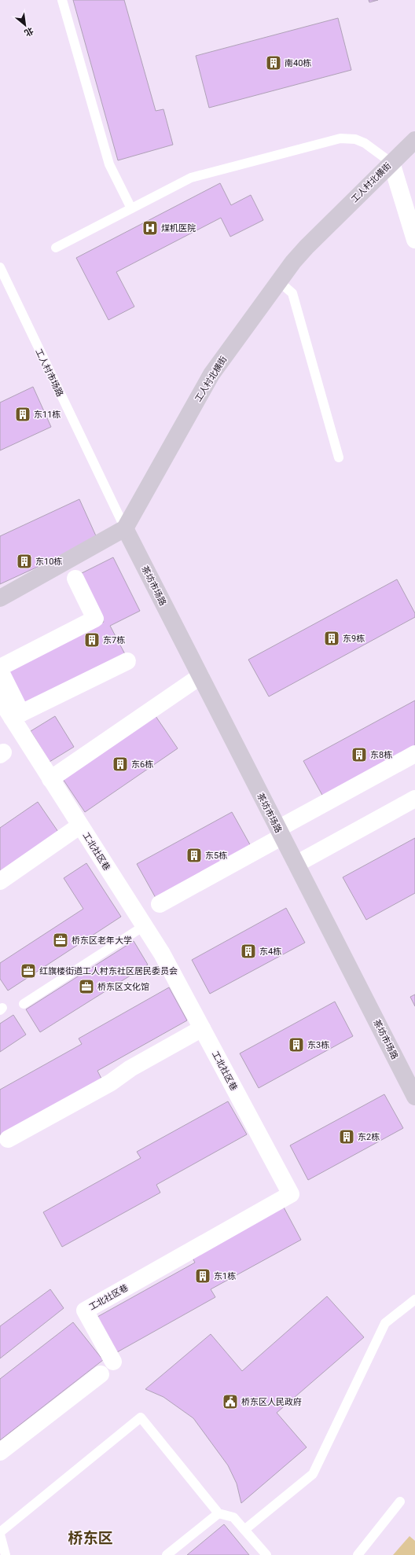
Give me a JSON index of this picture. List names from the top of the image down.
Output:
{
  "streets": {
    "street": ["工人村北横街", "茶坊市场路", "工北社区巷"],
    "lane": ["工人村市场路"]
  },
  "crossings": [
    ["工人村北横街", "工人村市场路"],
    ["工人村北横街", "茶坊市场路"],
    ["工人村市场路", "茶坊市场路"]
  ],
  "districts": ["桥东区"],
  "places": {
    "building": [
      "南40栋",
      "东11栋",
      "东10栋",
      "东9栋",
      "东7栋",
      "东8栋",
      "东6栋",
      "东5栋",
      "东4栋",
      "东3栋",
      "东2栋",
      "东1栋"
    ],
    "hospital": ["煤机医院"],
    "office": ["桥东区老年大学", "红旗楼街道工人村东社区居民委员会", "桥东区文化馆"],
    "public building": ["桥东区人民政府"]
  },
  "north": "bottom right"
}
